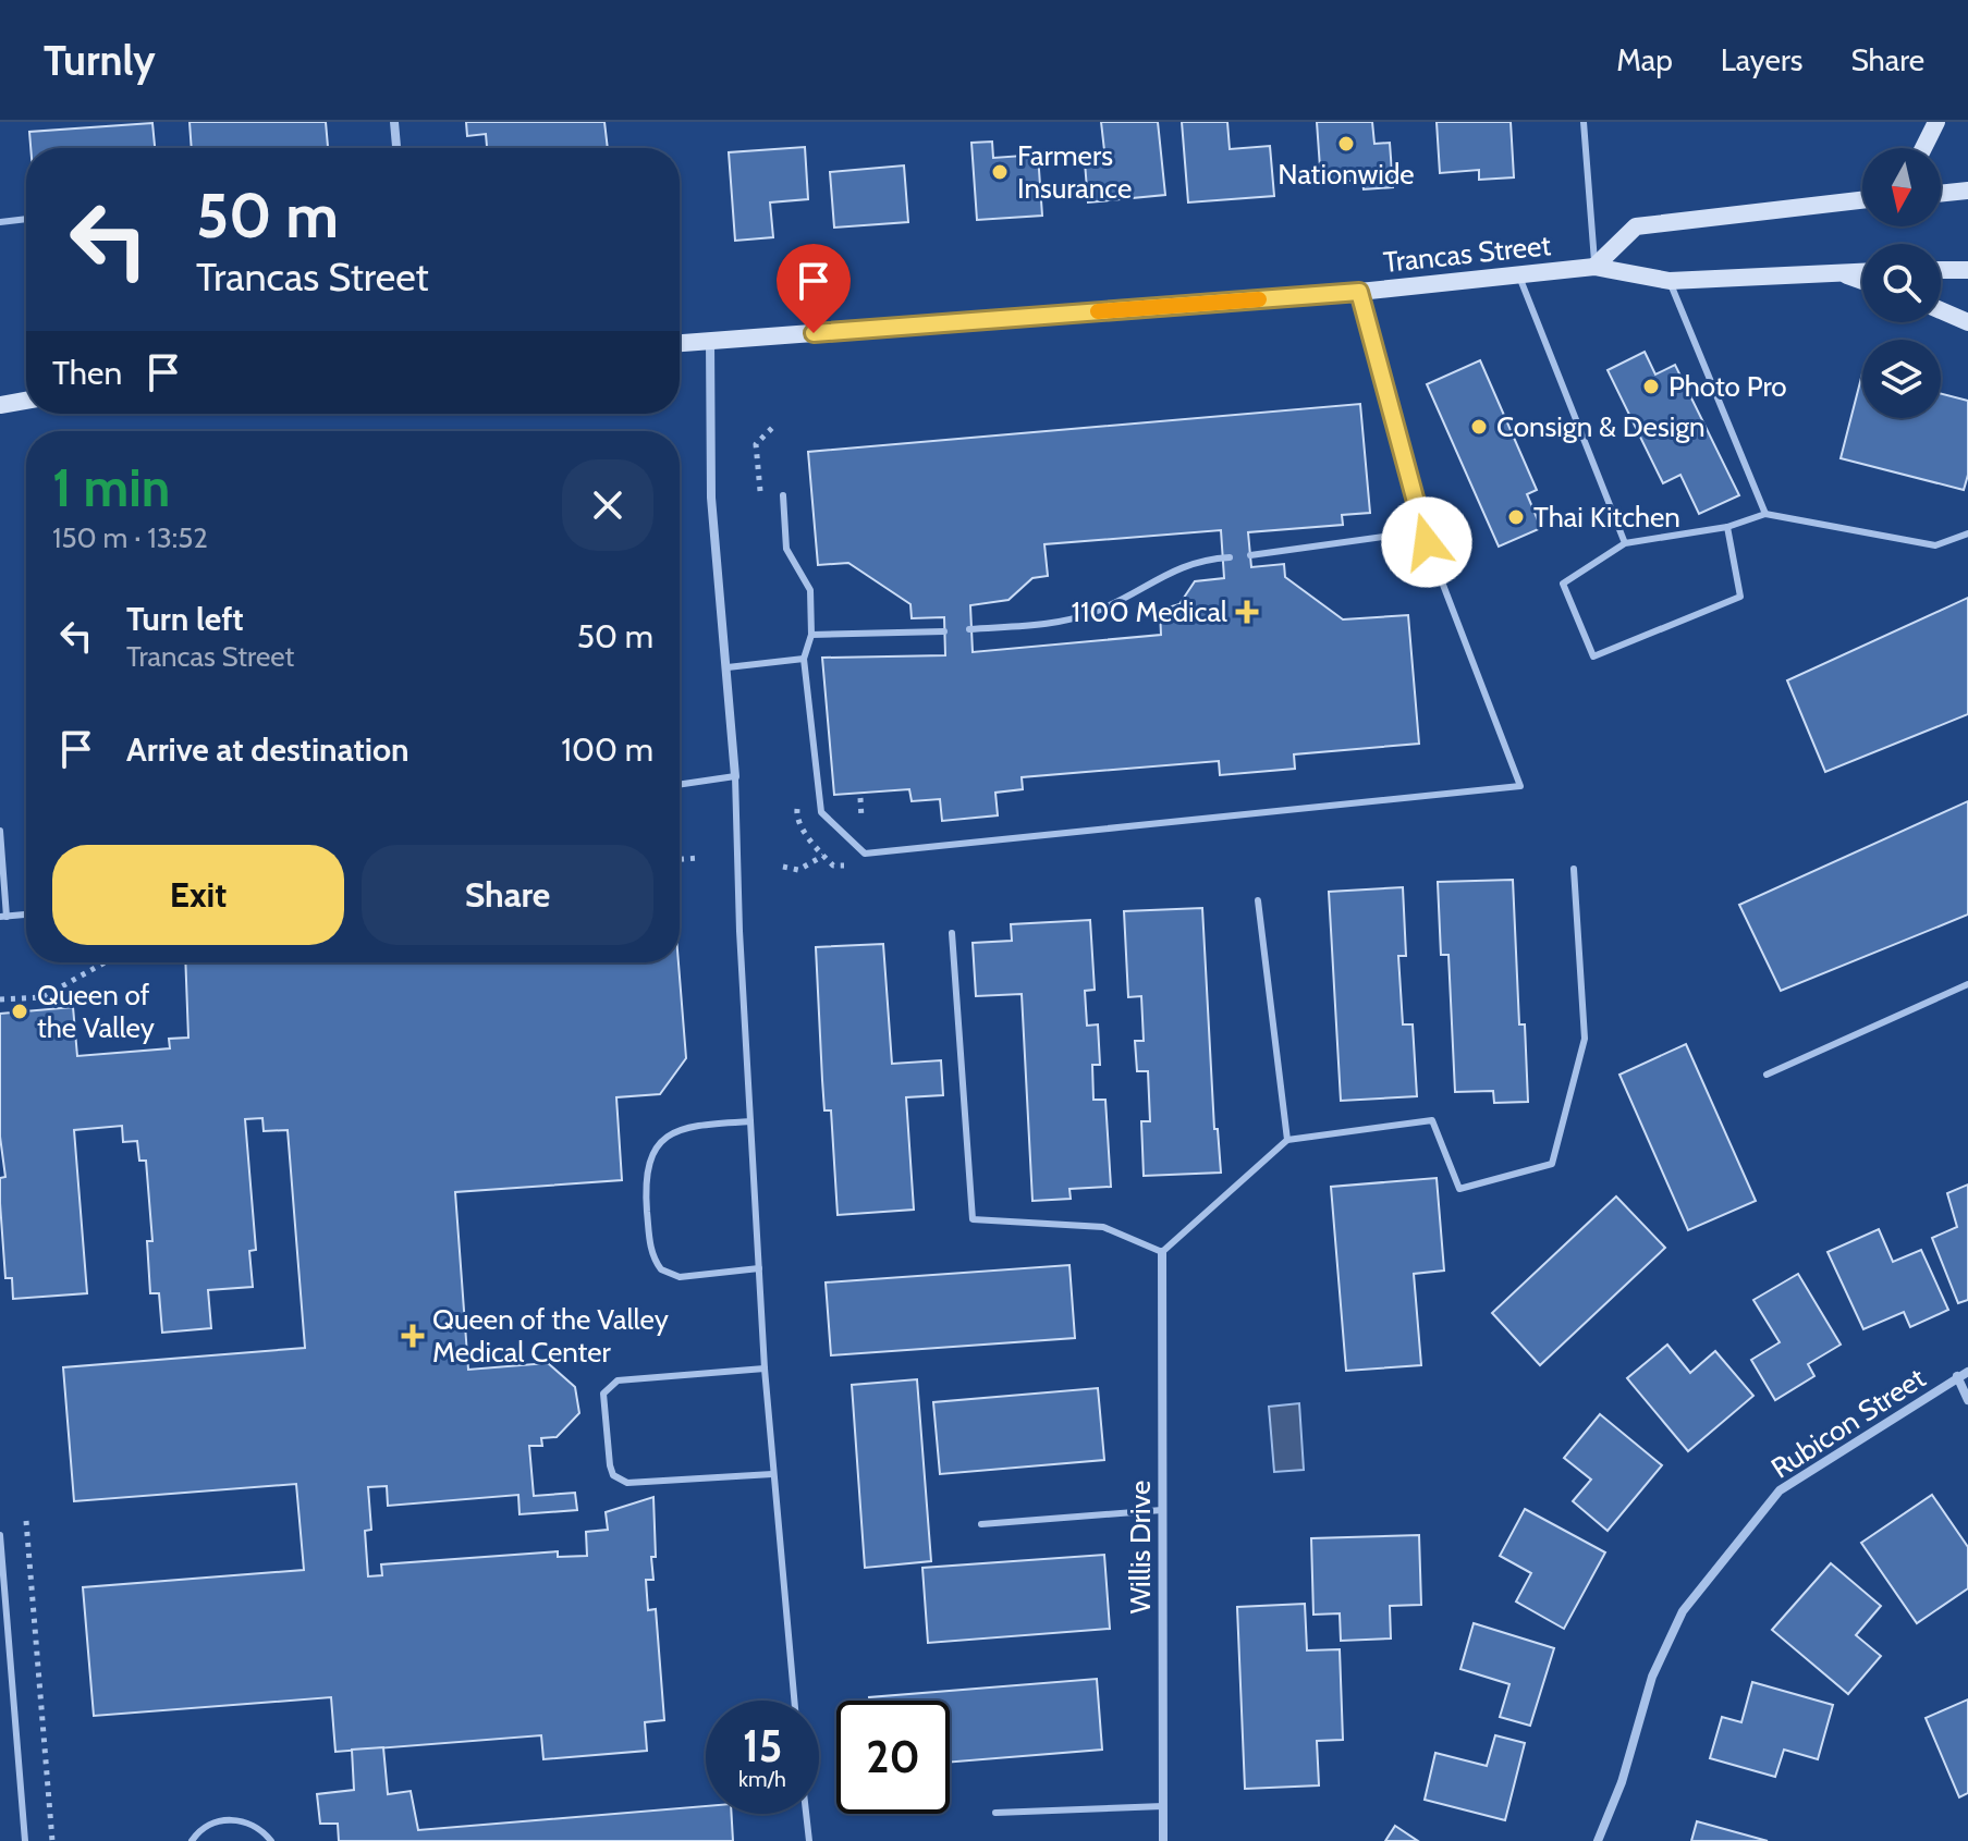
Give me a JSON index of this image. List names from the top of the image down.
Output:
{
  "streets": {
    "main road": ["Trancas Street"],
    "street": ["Rubicon Street", "Willis Drive"]
  },
  "places": {
    "other": [
      "Nationwide",
      "Farmers Insurance",
      "Photo Pro",
      "Consign & Design",
      "Thai Kitchen",
      "Queen of the Valley"
    ],
    "health": ["1100 Medical", "Queen of the Valley Medical Center"]
  },
  "north": "bottom",
  "page": {
    "header": "Turnly",
    "nav": ["Map", "Layers", "Share"],
    "turn": ["50 m", "Trancas Street"],
    "then": "Then",
    "heading": ["1 min", "150 m · 13:52"],
    "list": [
      {
        "name": "Turn left",
        "note": "Trancas Street",
        "value": "50 m"
      },
      {
        "name": "Arrive at destination",
        "value": "100 m"
      }
    ],
    "buttons": ["Exit", "Share"],
    "speed": "15 km/h",
    "limit": "20"
  }
}
